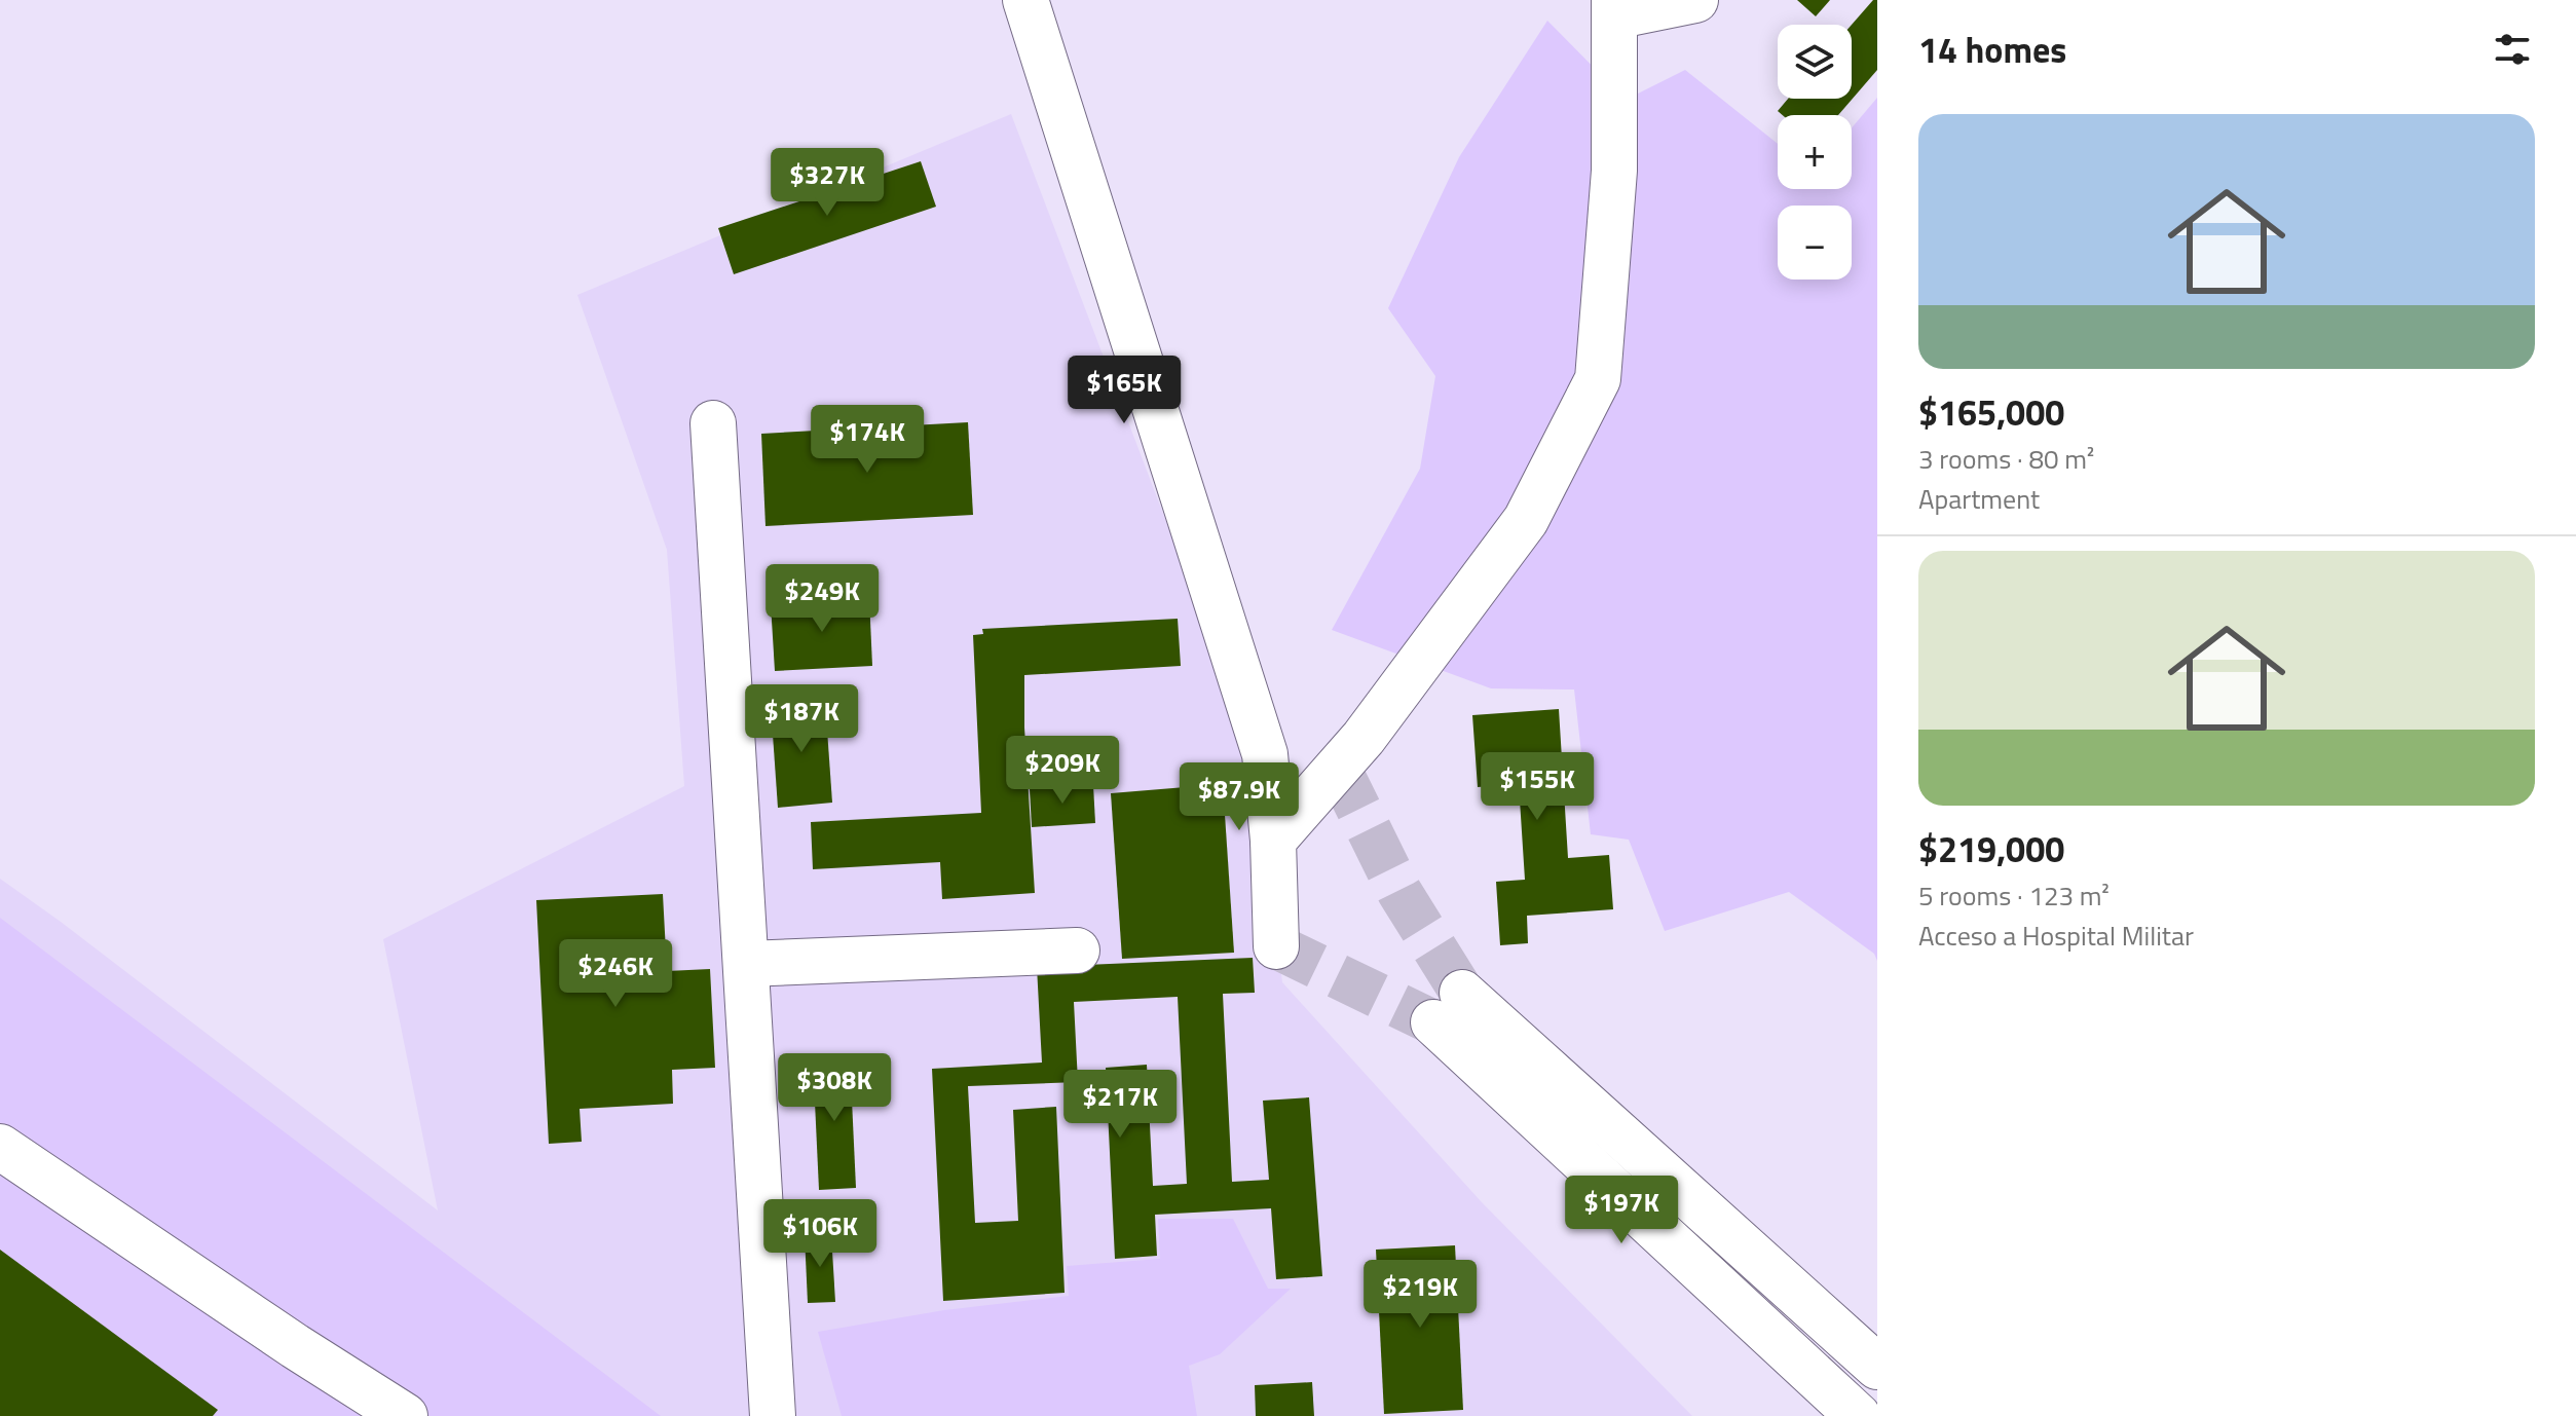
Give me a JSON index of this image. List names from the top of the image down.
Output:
{
  "page": {
    "heading": "14 homes",
    "map_buttons": ["+", "−"],
    "list": [
      {
        "name": "$165,000",
        "note": "3 rooms · 80 m² · Apartment"
      },
      {
        "name": "$219,000",
        "note": "5 rooms · 123 m² · Acceso a Hospital Militar"
      }
    ],
    "price": [
      "$327K",
      "$165K",
      "$174K",
      "$249K",
      "$187K",
      "$209K",
      "$155K",
      "$87.9K",
      "$246K",
      "$308K",
      "$217K",
      "$197K",
      "$106K",
      "$219K"
    ]
  }
}
